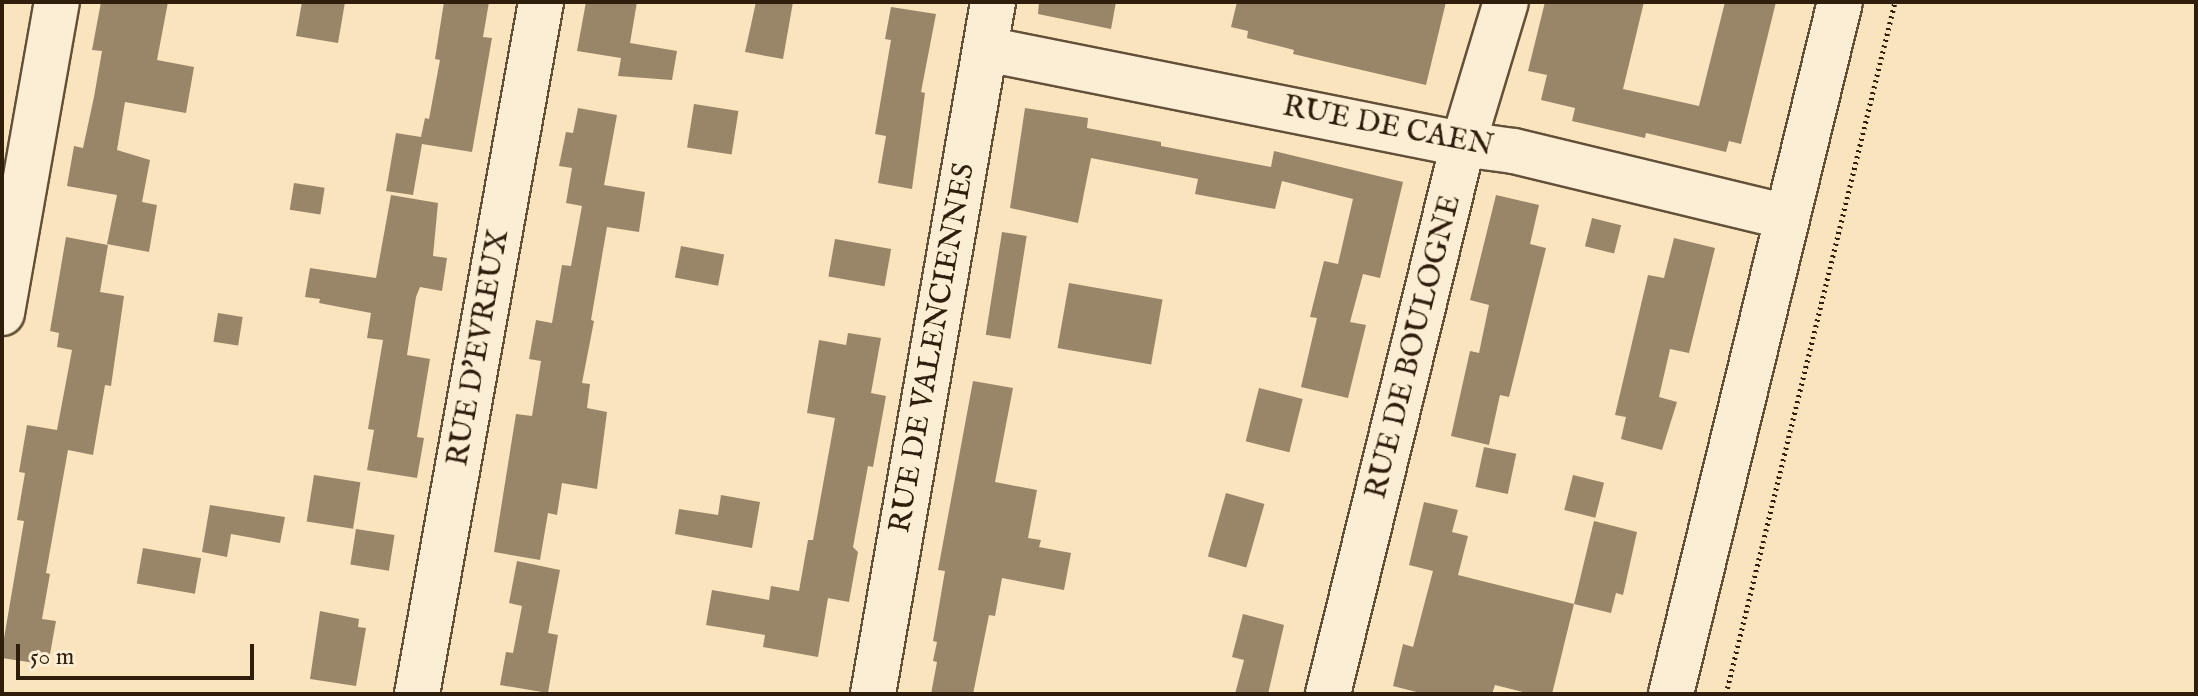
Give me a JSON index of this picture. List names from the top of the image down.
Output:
{
  "streets": {
    "street": [
      "RUE DE CAEN",
      "RUE DE BOULOGNE",
      "RUE D'EVREUX",
      "RUE DE VALENCIENNES"
    ]
  },
  "crossings": [
    ["RUE DE CAEN", "RUE DE BOULOGNE"],
    ["RUE DE CAEN", "RUE DE VALENCIENNES"]
  ],
  "scale_bar": "50 m"
}
